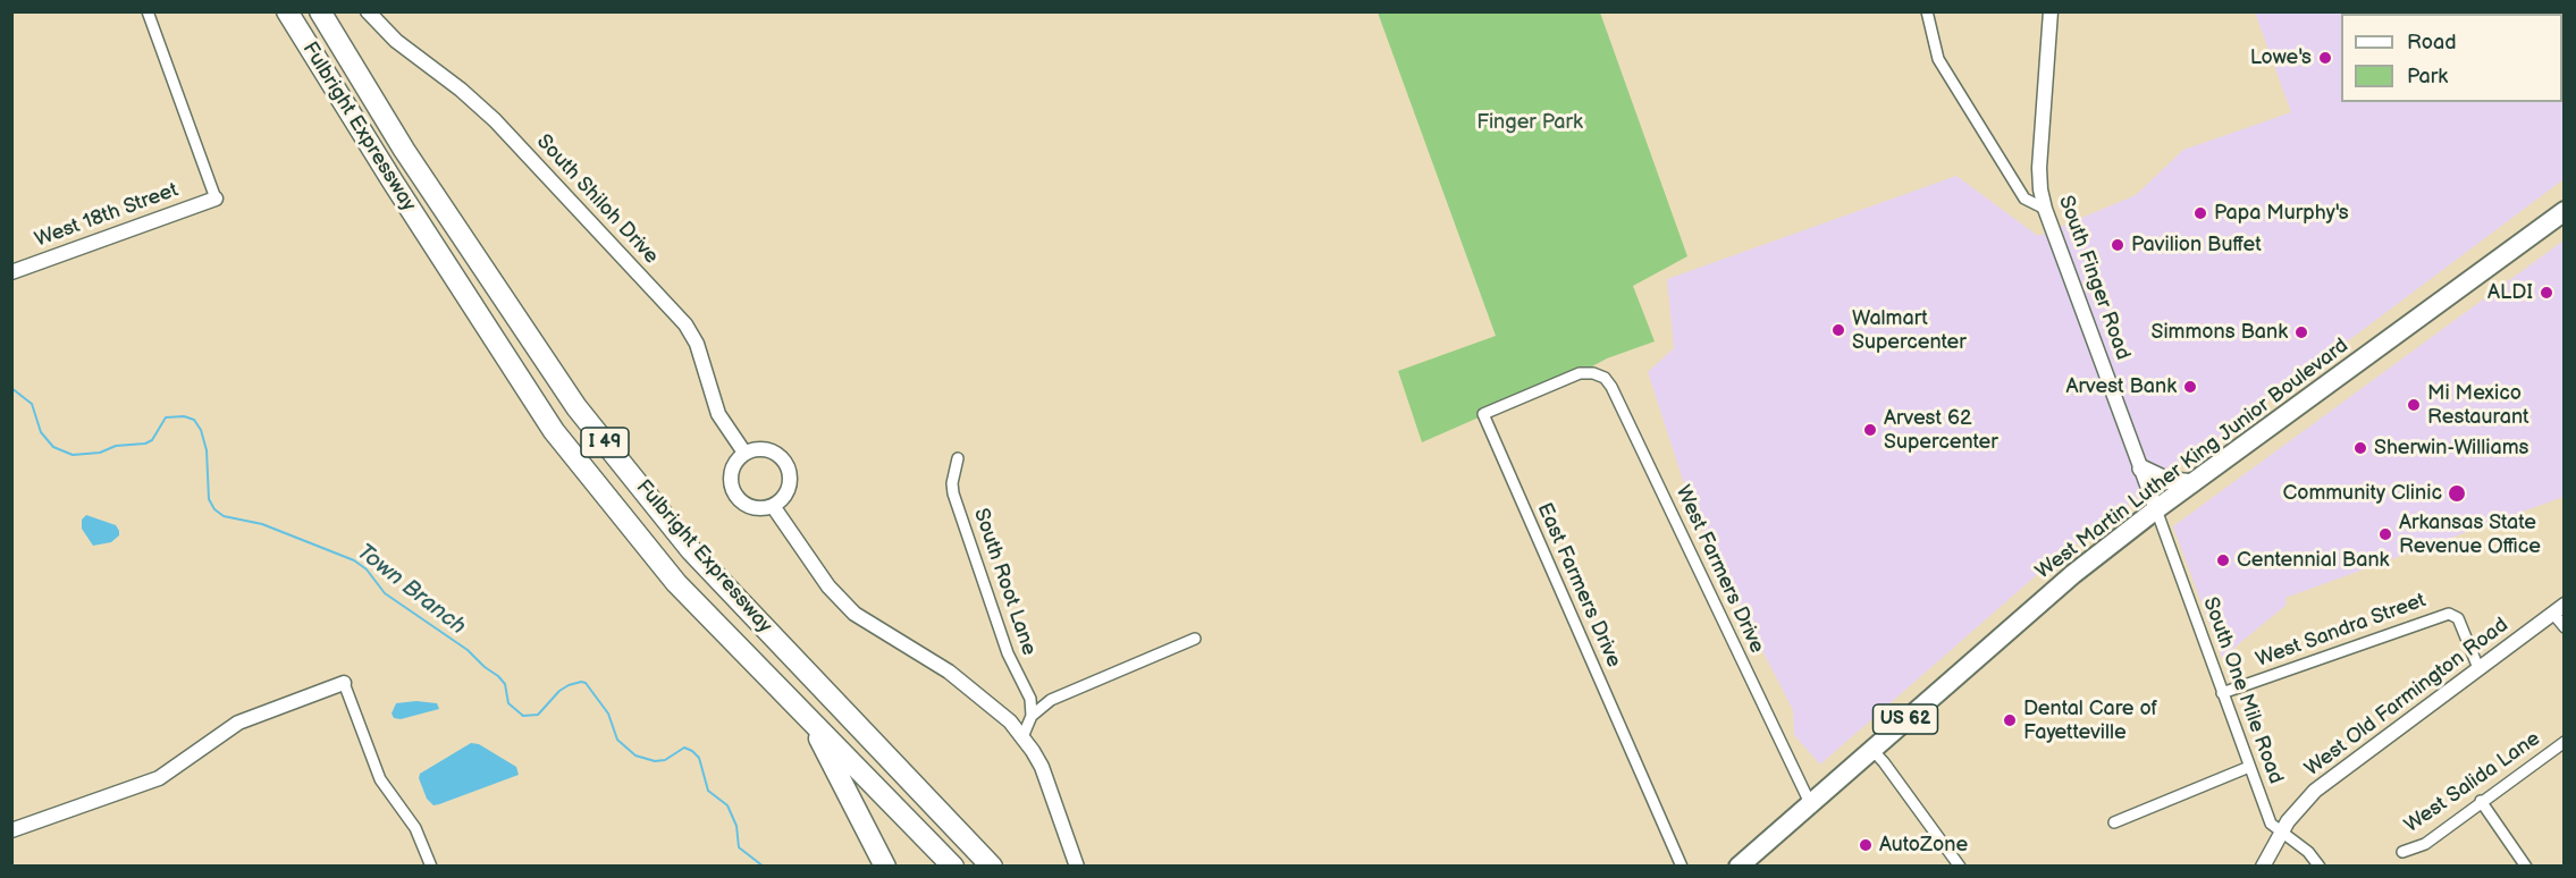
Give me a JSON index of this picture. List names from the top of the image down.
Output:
{
  "streets": {
    "highway": [
      "Fulbright Expressway",
      "I 49",
      "West Martin Luther King Junior Boulevard",
      "US 62"
    ],
    "street": [
      "South Shiloh Drive",
      "West 18th Street",
      "South Finger Road",
      "West Farmers Drive",
      "South Root Lane",
      "East Farmers Drive",
      "West Sandra Street",
      "South One Mile Road",
      "West Old Farmington Road",
      "West Salida Lane"
    ]
  },
  "crossings": [
    ["South Finger Road", "West Martin Luther King Junior Boulevard"],
    ["South Finger Road", "South One Mile Road"],
    ["West Martin Luther King Junior Boulevard", "West Farmers Drive"],
    ["West Martin Luther King Junior Boulevard", "South One Mile Road"],
    ["West Farmers Drive", "East Farmers Drive"],
    ["West Sandra Street", "South One Mile Road"],
    ["West Sandra Street", "West Old Farmington Road"],
    ["South One Mile Road", "West Old Farmington Road"]
  ],
  "water": ["Town Branch"],
  "parks": ["Finger Park"],
  "places": [
    "Lowe's",
    "Papa Murphy's",
    "Pavilion Buffet",
    "ALDI",
    "Walmart Supercenter",
    "Simmons Bank",
    "Arvest Bank",
    "Mi Mexico Restaurant",
    "Arvest 62 Supercenter",
    "Sherwin-Williams",
    "Community Clinic",
    "Arkansas State Revenue Office",
    "Centennial Bank",
    "Dental Care of Fayetteville",
    "AutoZone"
  ],
  "legend": ["Road", "Park"]
}
